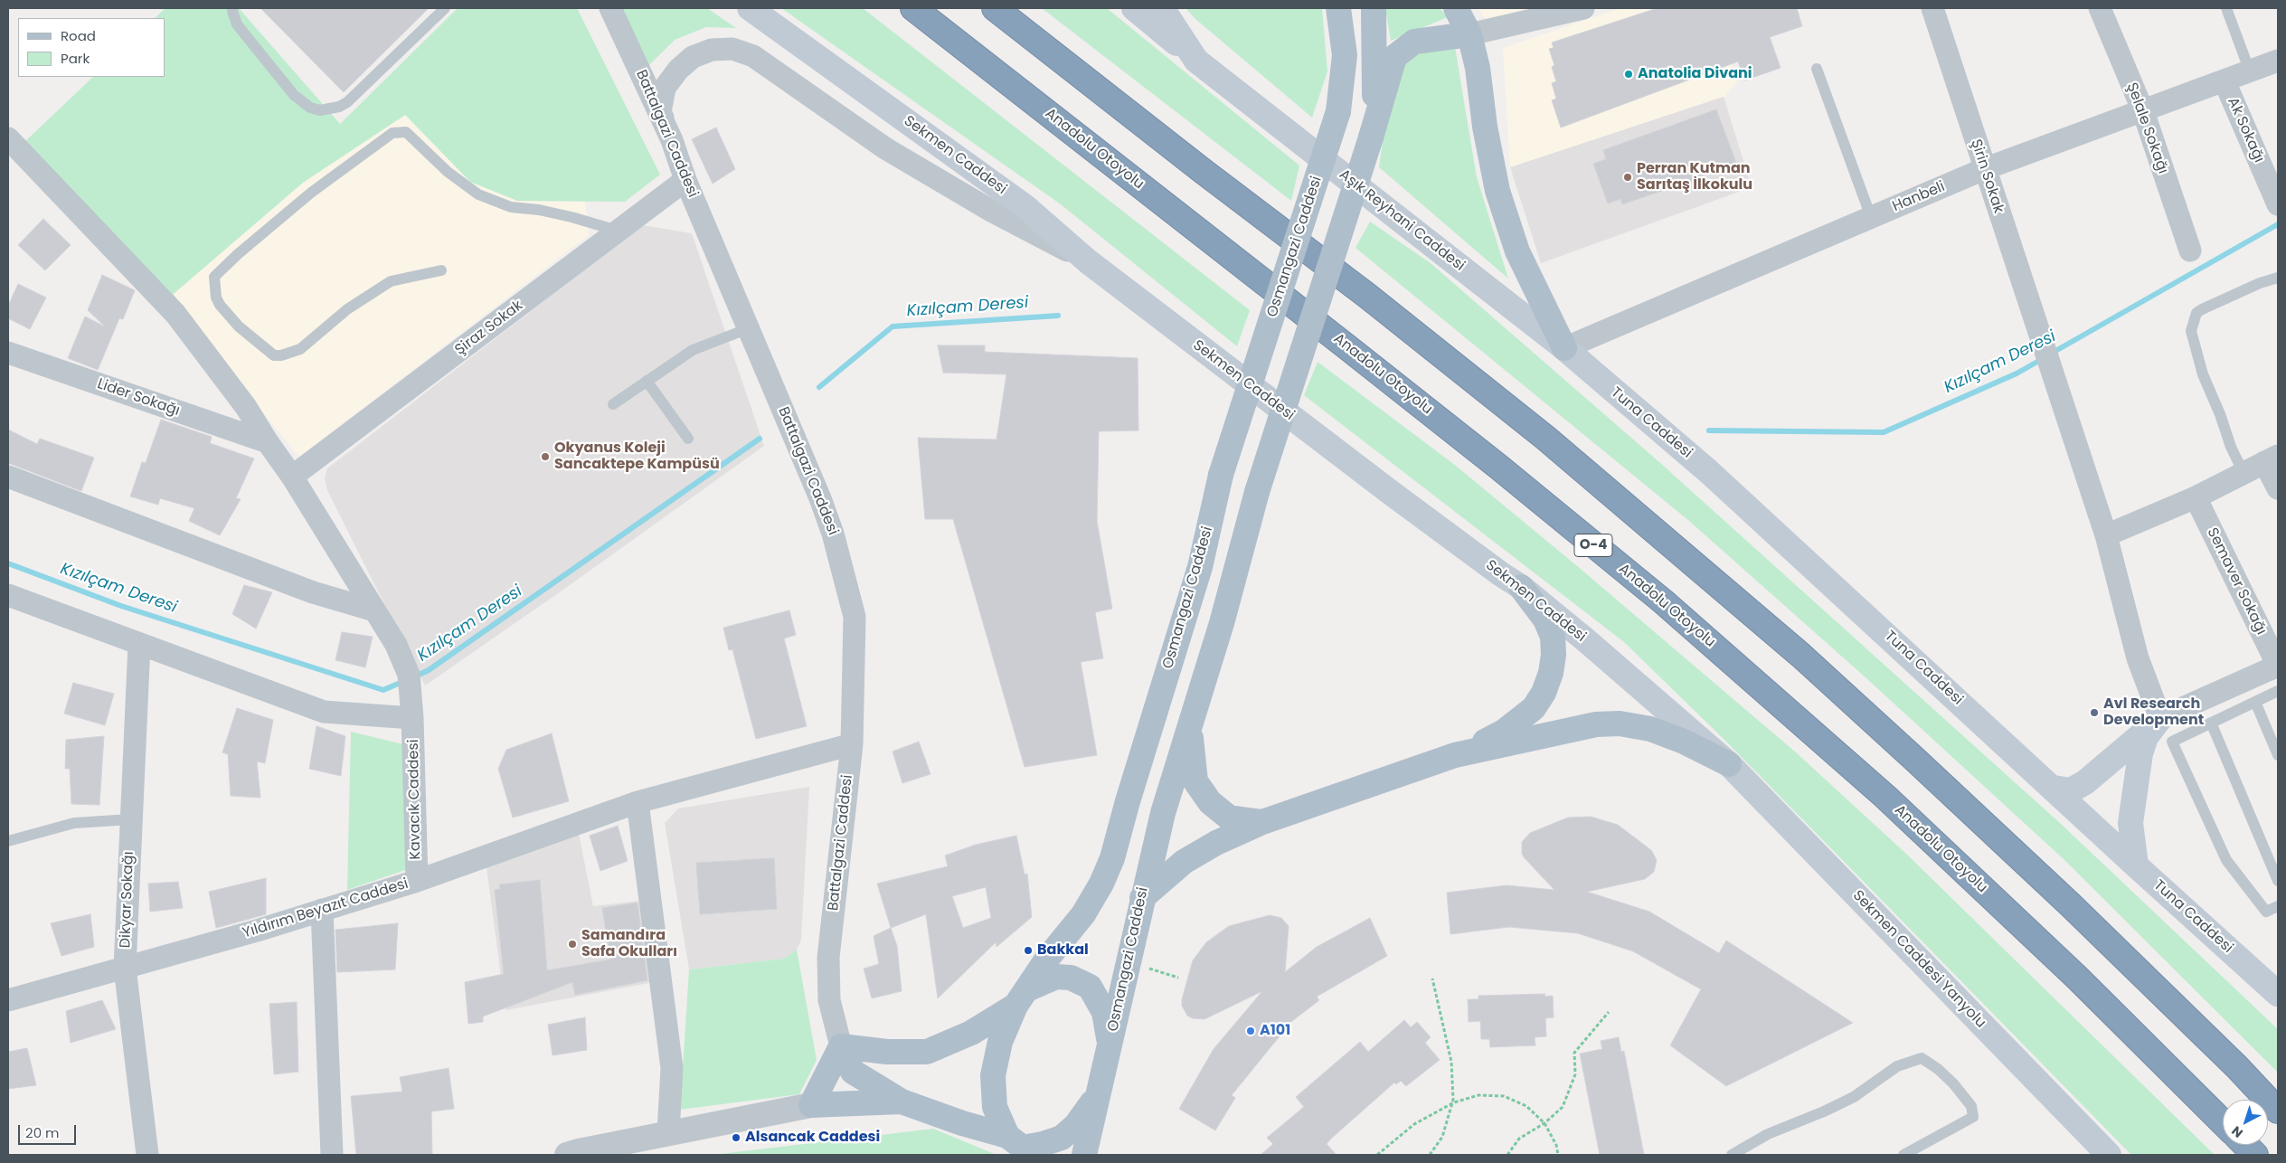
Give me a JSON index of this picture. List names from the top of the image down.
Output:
{
  "streets": {
    "highway": ["Anadolu Otoyolu", "O-4"],
    "main road": [
      "Sekmen Caddesi",
      "Aşık Reyhani Caddesi",
      "Osmangazi Caddesi",
      "Tuna Caddesi",
      "Sekmen Caddesi Yanyolu"
    ],
    "street": [
      "Şelale Sokağı",
      "Ak Sokağı",
      "Battalgazi Caddesi",
      "Şirin Sokak",
      "Hanbeli",
      "Şiraz Sokak",
      "Lider Sokağı",
      "Semaver Sokağı",
      "Kavacık Caddesi",
      "Dikyar Sokağı",
      "Yıldırım Beyazıt Caddesi"
    ]
  },
  "crossings": [
    ["Şelale Sokağı", "Hanbeli"],
    ["Ak Sokağı", "Hanbeli"],
    ["Battalgazi Caddesi", "Şiraz Sokak"],
    ["Battalgazi Caddesi", "Yıldırım Beyazıt Caddesi"],
    ["Sekmen Caddesi", "Sekmen Caddesi Yanyolu"],
    ["Şirin Sokak", "Hanbeli"],
    ["Hanbeli", "Aşık Reyhani Caddesi"],
    ["Hanbeli", "Tuna Caddesi"],
    ["Aşık Reyhani Caddesi", "Tuna Caddesi"],
    ["Şiraz Sokak", "Kavacık Caddesi"],
    ["Lider Sokağı", "Kavacık Caddesi"],
    ["Kavacık Caddesi", "Yıldırım Beyazıt Caddesi"],
    ["Dikyar Sokağı", "Yıldırım Beyazıt Caddesi"]
  ],
  "water": ["Kızılçam Deresi"],
  "places": [
    "Anatolia Divani",
    "Perran Kutman Sarıtaş İlkokulu",
    "Okyanus Koleji Sancaktepe Kampüsü",
    "Avl Research Development",
    "Samandıra Safa Okulları",
    "Bakkal",
    "A101",
    "Alsancak Caddesi"
  ],
  "legend": ["Road", "Park"],
  "scale_bar": "20 m",
  "north": "bottom left"
}
